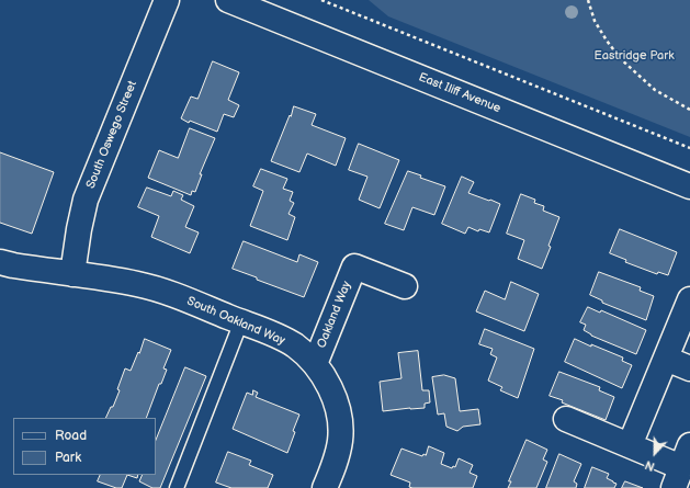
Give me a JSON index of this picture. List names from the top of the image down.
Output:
{
  "streets": {
    "street": [
      "East Iliff Avenue",
      "South Oswego Street",
      "Oakland Way",
      "South Oakland Way"
    ]
  },
  "crossings": [
    ["South Oswego Street", "South Oakland Way"],
    ["Oakland Way", "South Oakland Way"]
  ],
  "parks": ["Eastridge Park"],
  "legend": ["Road", "Park"],
  "north": "bottom"
}
